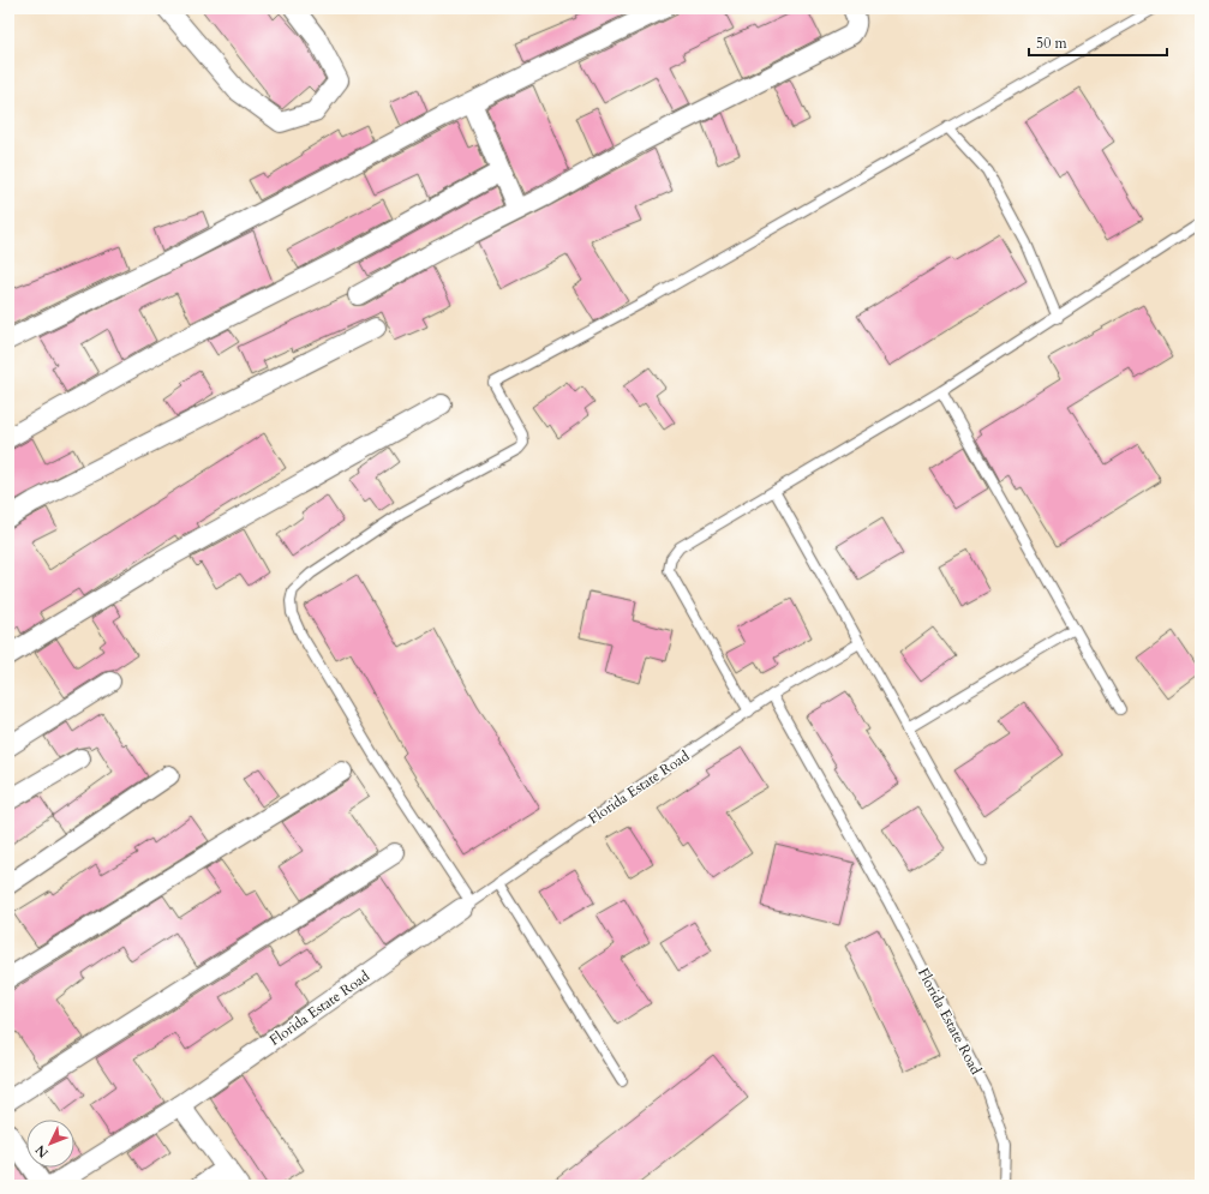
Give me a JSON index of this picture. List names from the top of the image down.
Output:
{
  "streets": {
    "street": ["Florida Estate Road"]
  },
  "scale_bar": "50 m",
  "north": "bottom left"
}
